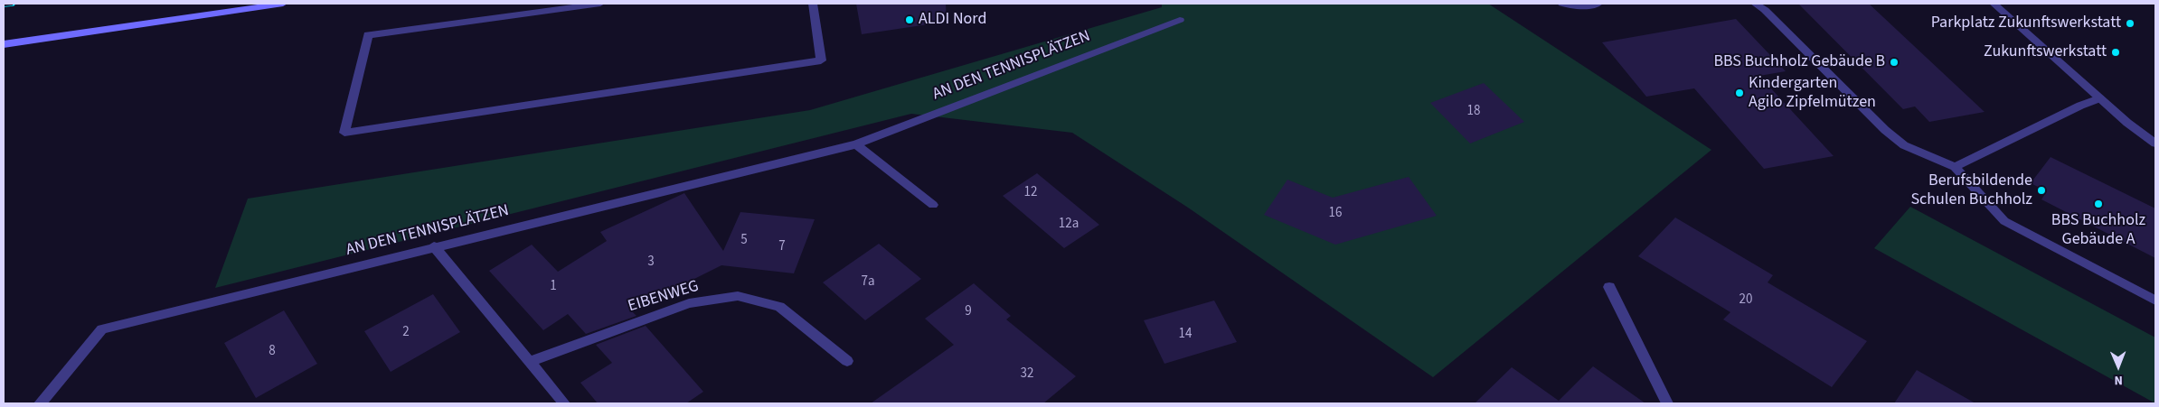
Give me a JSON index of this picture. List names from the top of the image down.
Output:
{
  "streets": {
    "street": ["AN DEN TENNISPLÄTZEN", "EIBENWEG"]
  },
  "places": [
    "ALDI Nord",
    "Parkplatz Zukunftswerkstatt",
    "Zukunftswerkstatt",
    "BBS Buchholz Gebäude B",
    "Kindergarten Agilo Zipfelmützen",
    "Berufsbildende Schulen Buchholz",
    "BBS Buchholz Gebäude A"
  ],
  "house_numbers": [
    "18",
    "12",
    "16",
    "12a",
    "5",
    "7",
    "3",
    "7a",
    "1",
    "20",
    "9",
    "2",
    "14",
    "8",
    "32"
  ],
  "north": "bottom"
}
